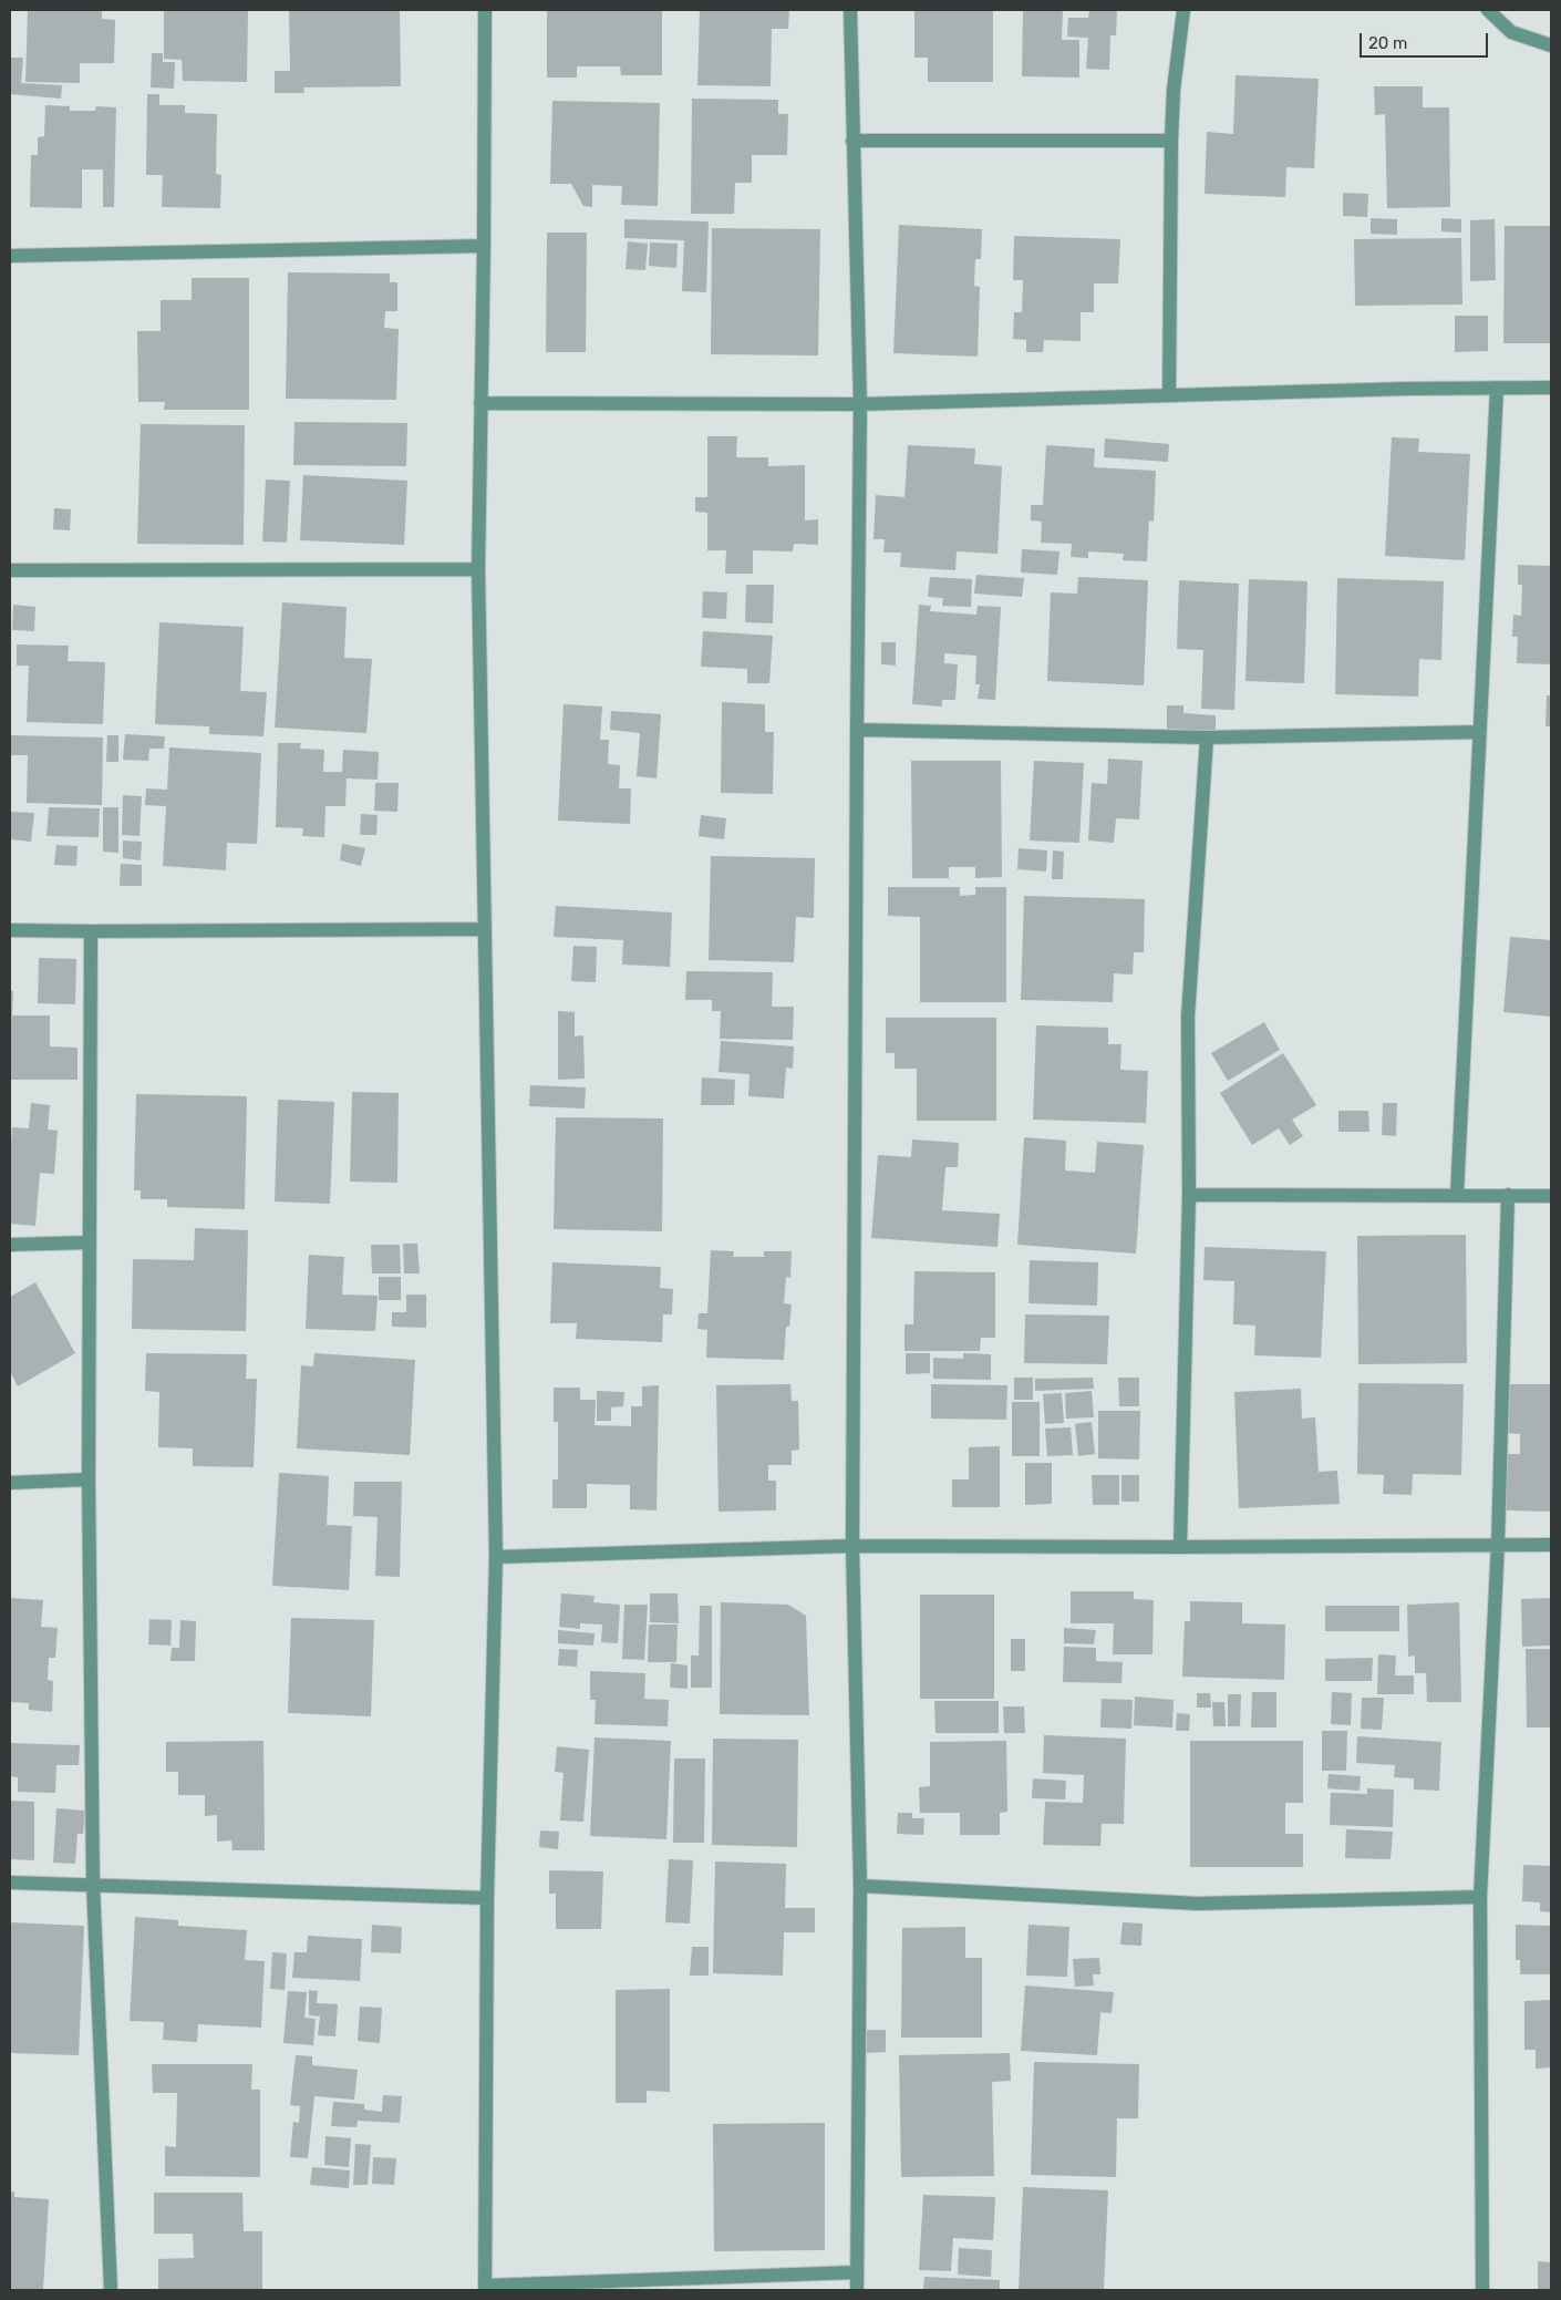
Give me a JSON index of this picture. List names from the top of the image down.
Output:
{
  "scale_bar": "20 m"
}
